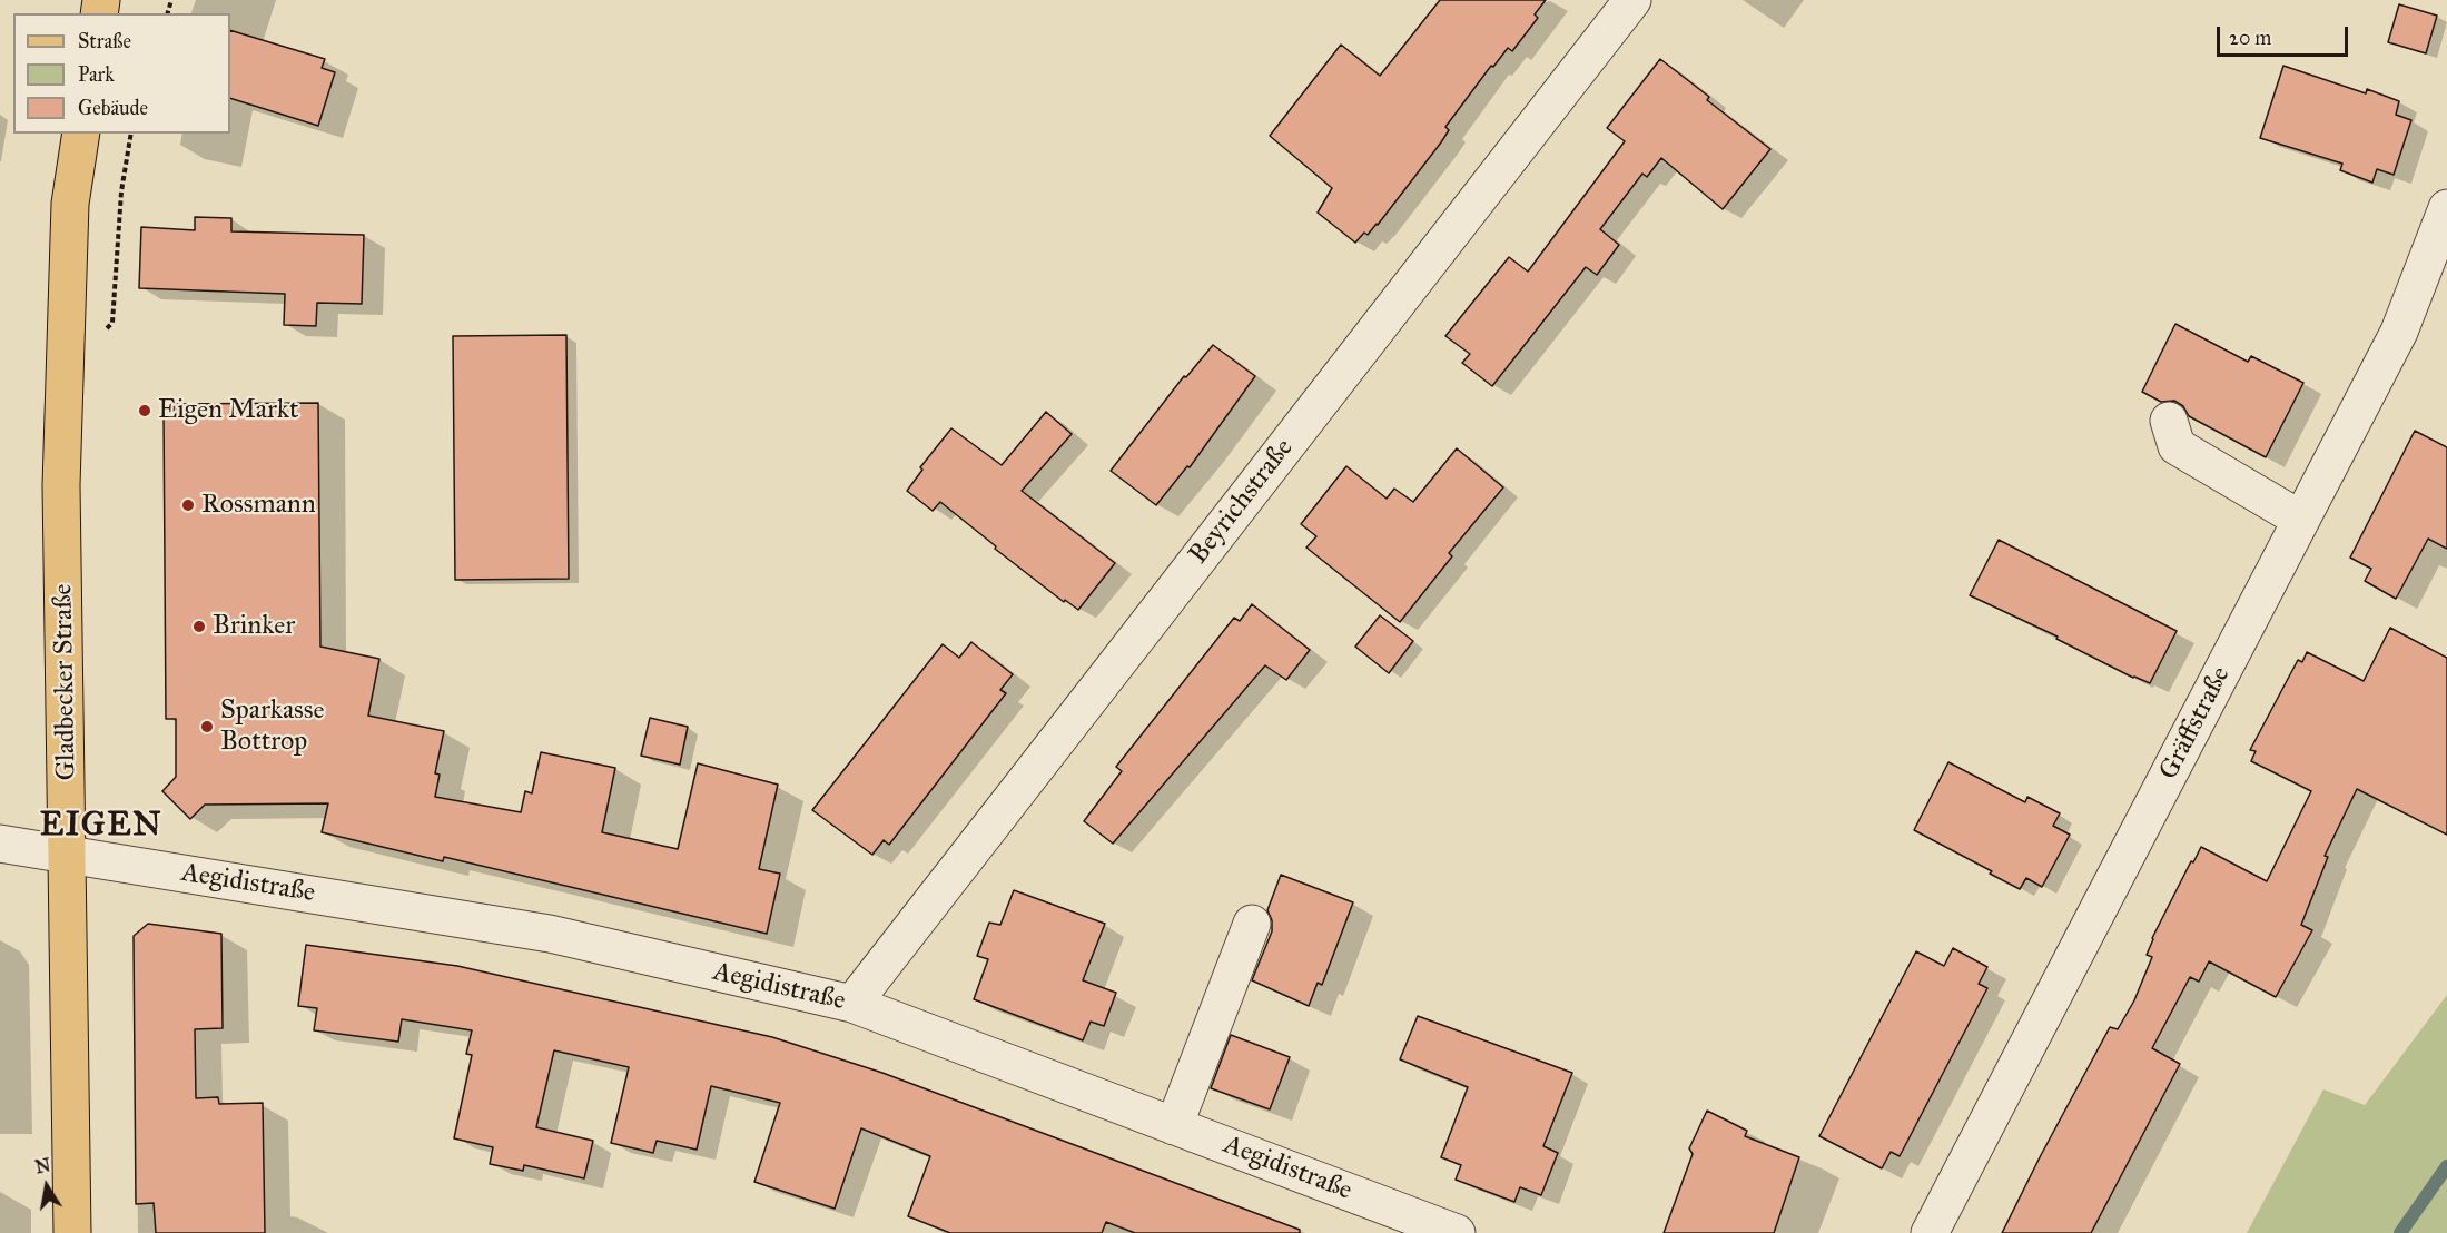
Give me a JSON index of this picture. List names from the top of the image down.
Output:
{
  "streets": {
    "main road": ["Gladbecker Straße"],
    "street": ["Beyrichstraße", "Gräffstraße", "Aegidistraße"]
  },
  "crossings": [
    ["Beyrichstraße", "Aegidistraße"],
    ["Gladbecker Straße", "Aegidistraße"]
  ],
  "districts": ["EIGEN"],
  "places": [
    "Eigen Markt",
    "Rossmann",
    "Brinker",
    "Sparkasse Bottrop"
  ],
  "legend": ["Straße", "Park", "Gebäude"],
  "scale_bar": "20 m",
  "north": "top"
}
